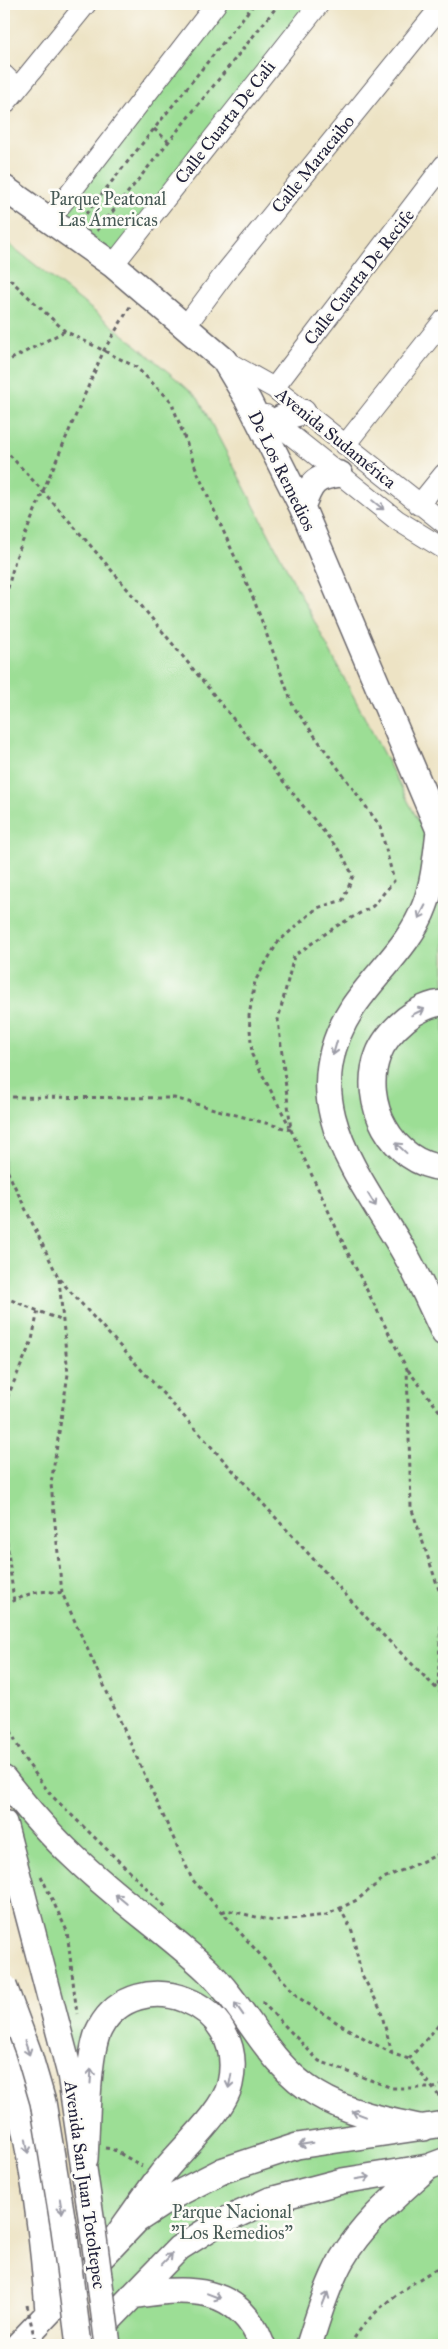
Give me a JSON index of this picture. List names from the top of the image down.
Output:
{
  "streets": {
    "main road": ["De Los Remedios", "Avenida San Juan Totoltepec"],
    "street": [
      "Calle Cuarta De Cali",
      "Calle Maracaibo",
      "Calle Cuarta De Recife",
      "Avenida Sudamérica"
    ]
  },
  "crossings": [
    ["Calle Cuarta De Cali", "De Los Remedios"],
    ["Calle Maracaibo", "De Los Remedios"],
    ["Calle Cuarta De Recife", "Avenida Sudamérica"],
    ["Avenida Sudamérica", "De Los Remedios"]
  ],
  "parks": ["Parque Peatonal Las Ámericas", "Parque Nacional \"Los Remedios\""]
}
